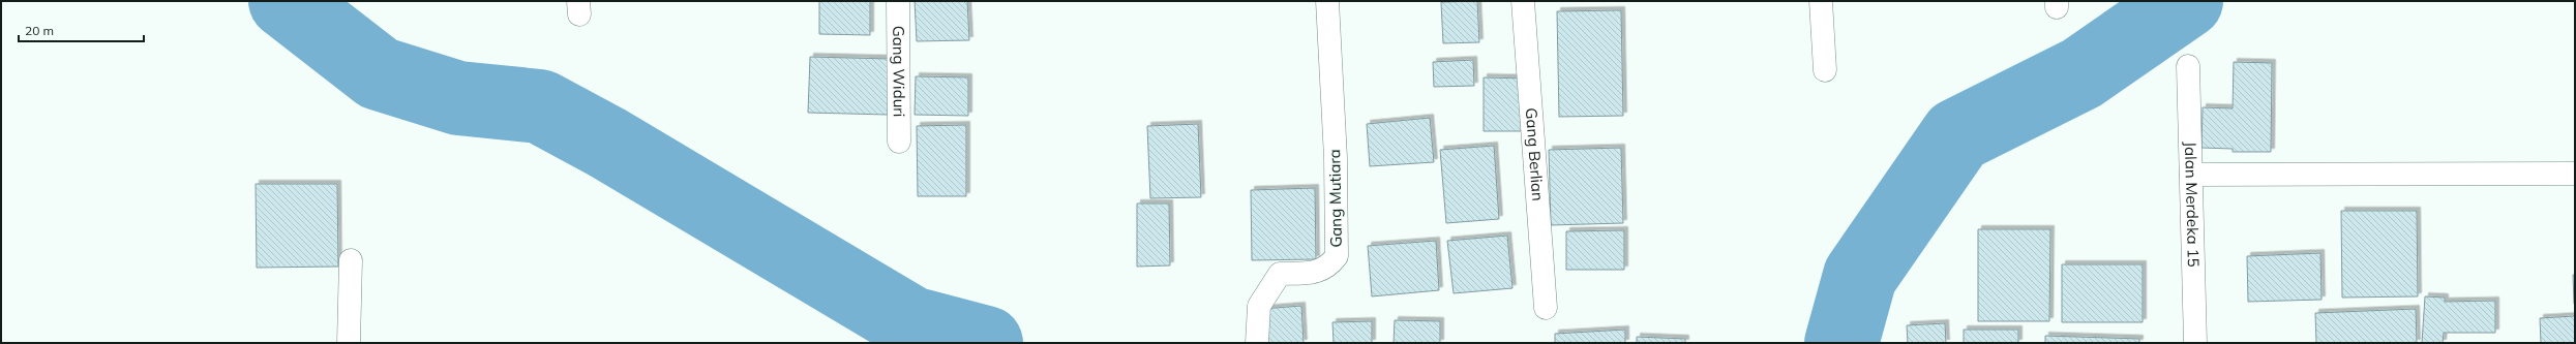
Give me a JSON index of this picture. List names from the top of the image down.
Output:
{
  "streets": {
    "street": [
      "Gang Widuri",
      "Gang Berlian",
      "Gang Mutiara",
      "Jalan Merdeka 15"
    ]
  },
  "scale_bar": "20 m"
}
